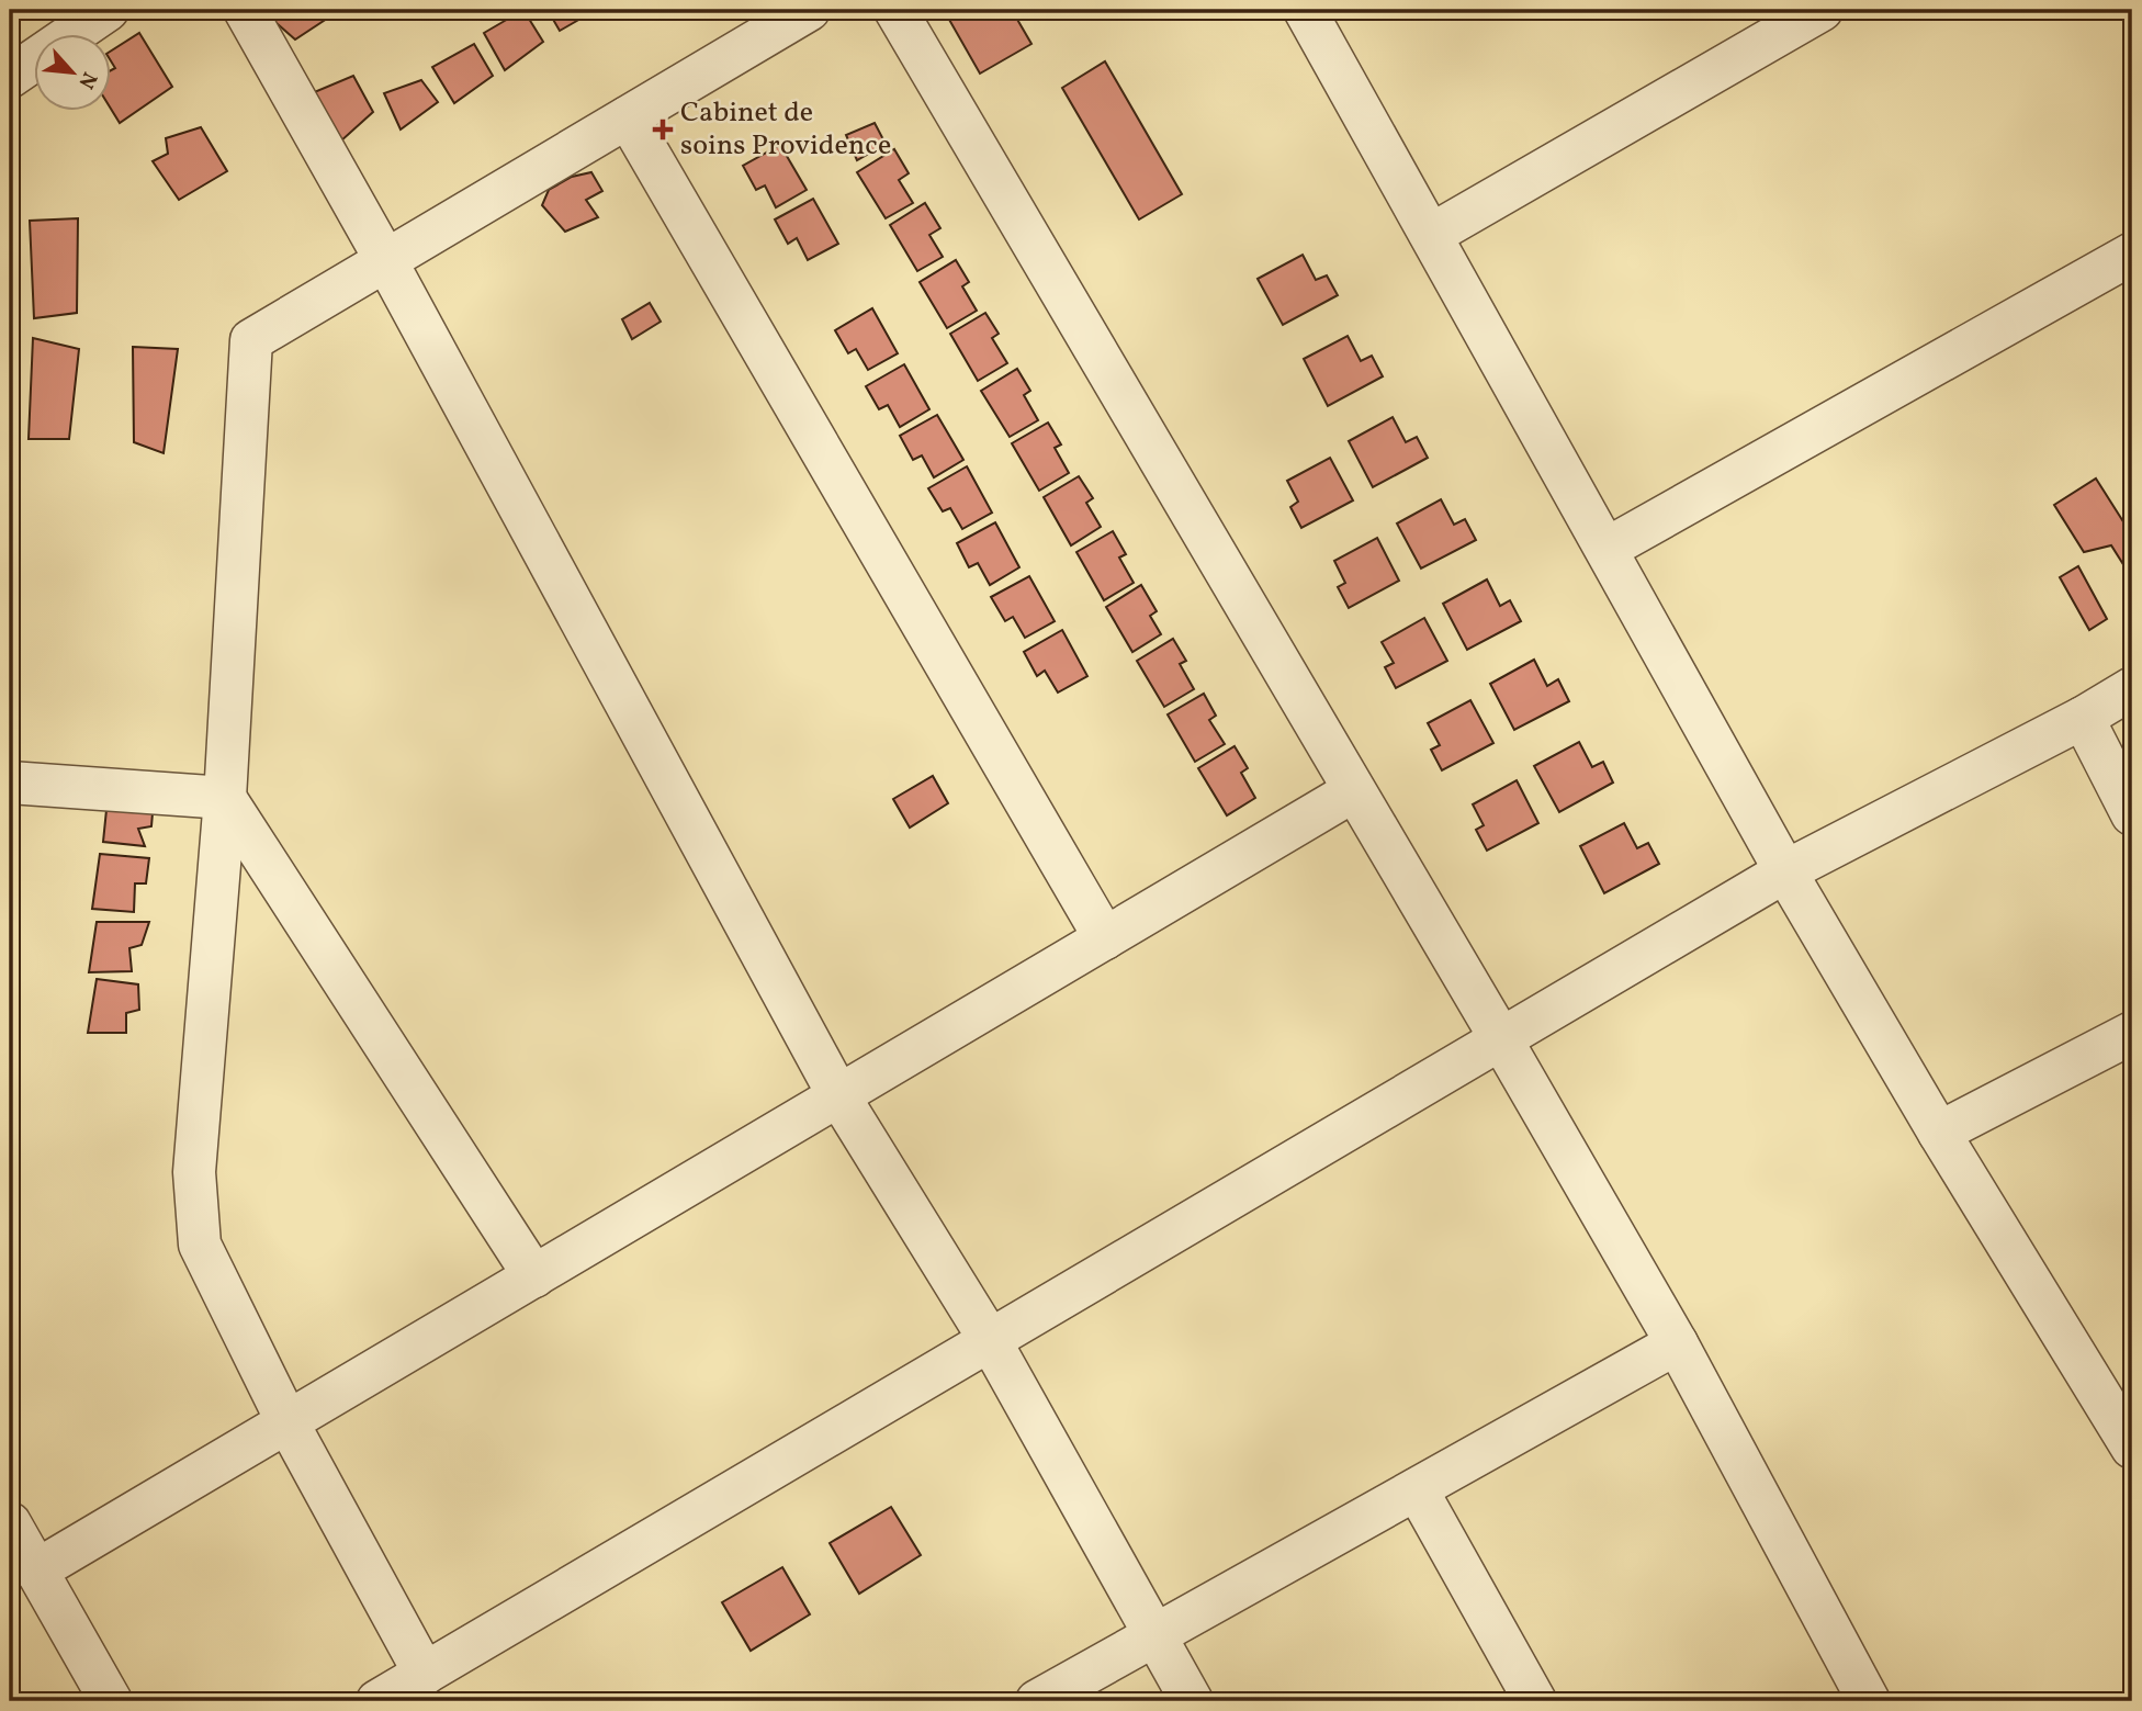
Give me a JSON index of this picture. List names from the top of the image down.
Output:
{
  "places": {
    "health": ["Cabinet de soins Providence"]
  },
  "north": "bottom right"
}
